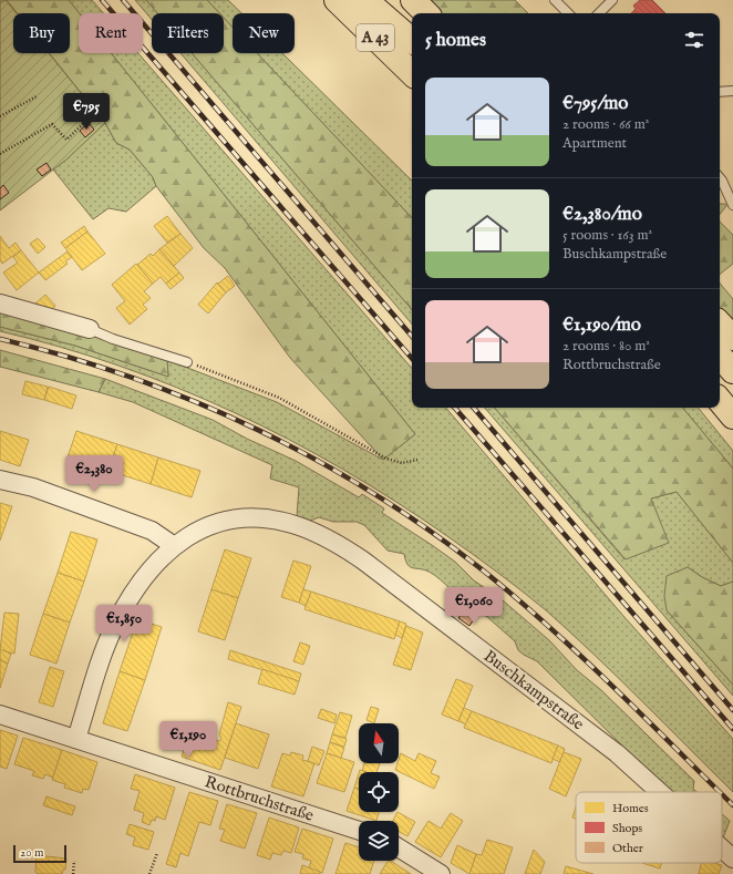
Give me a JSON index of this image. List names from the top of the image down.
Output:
{
  "streets": {
    "highway": ["A 43"],
    "street": ["Buschkampstraße", "Rottbruchstraße"]
  },
  "legend": ["Homes", "Shops", "Other"],
  "scale_bar": "20 m",
  "north": "top",
  "page": {
    "chip": [
      "Buy",
      "Rent",
      "Filters",
      "New"
    ],
    "heading": "5 homes",
    "list": [
      {
        "name": "€795/mo",
        "note": "2 rooms · 66 m² · Apartment"
      },
      {
        "name": "€2,380/mo",
        "note": "5 rooms · 163 m² · Buschkampstraße"
      },
      {
        "name": "€1,190/mo",
        "note": "2 rooms · 80 m² · Rottbruchstraße"
      }
    ],
    "price": [
      "€795",
      "€2,380",
      "€1,060",
      "€1,850",
      "€1,190"
    ],
    "scale": "20 m"
  }
}
